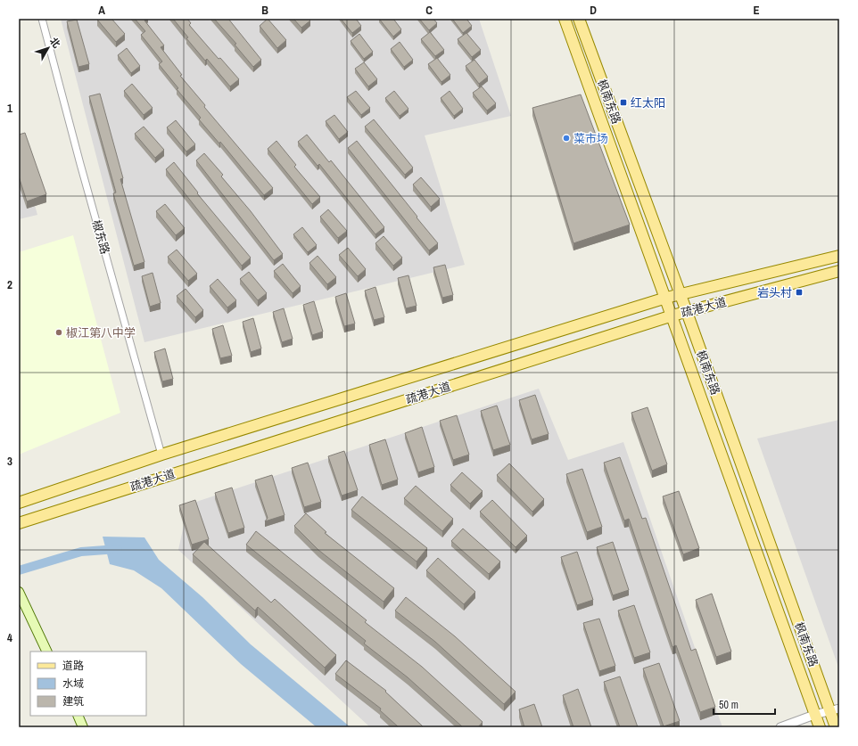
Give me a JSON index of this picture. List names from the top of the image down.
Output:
{
  "streets": {
    "main road": ["枫南东路", "疏港大道"],
    "street": ["椒东路"]
  },
  "crossings": [
    ["枫南东路", "疏港大道"],
    ["椒东路", "疏港大道"]
  ],
  "places": {
    "transit": ["红太阳", "岩头村"],
    "other": ["菜市场", "椒江第八中学"]
  },
  "legend": ["道路", "水域", "建筑"],
  "scale_bar": "50 m",
  "north": "top right",
  "grid": {
    "columns": [
      "A",
      "B",
      "C",
      "D",
      "E"
    ],
    "rows": [
      "1",
      "2",
      "3",
      "4"
    ]
  }
}
